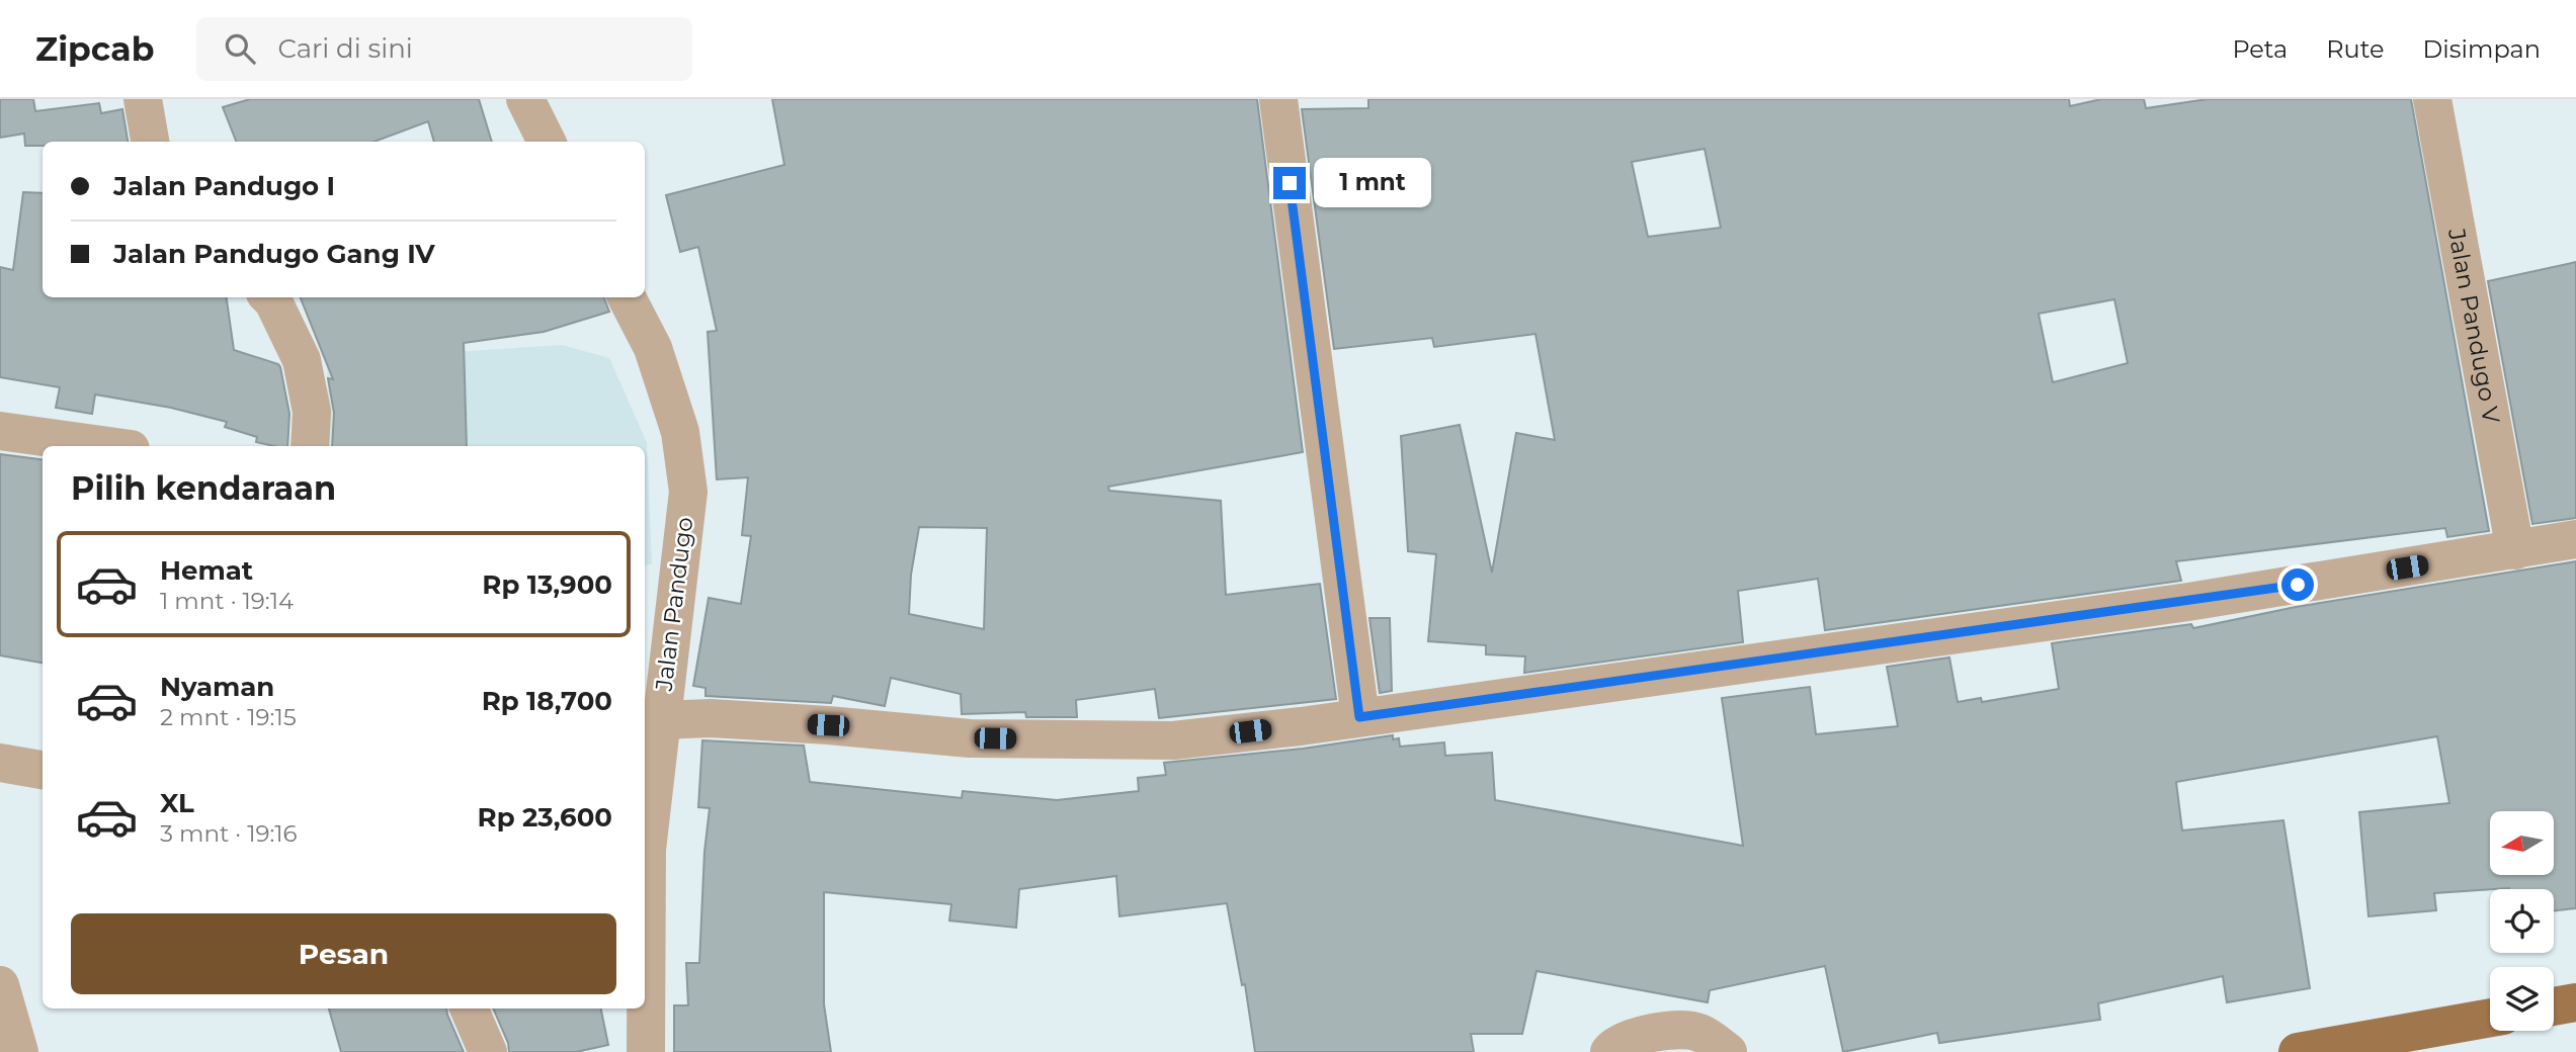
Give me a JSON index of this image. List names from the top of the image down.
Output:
{
  "streets": {
    "street": ["Jalan Pandugo V", "Jalan Pandugo"]
  },
  "north": "left",
  "page": {
    "header": "Zipcab",
    "search": "Cari di sini",
    "nav": ["Peta", "Rute", "Disimpan"],
    "banner": ["Jalan Pandugo I", "Jalan Pandugo Gang IV"],
    "bubble": "1 mnt",
    "heading": "Pilih kendaraan",
    "list": [
      {
        "name": "Hemat",
        "note": "1 mnt · 19:14",
        "value": "Rp 13,900"
      },
      {
        "name": "Nyaman",
        "note": "2 mnt · 19:15",
        "value": "Rp 18,700"
      },
      {
        "name": "XL",
        "note": "3 mnt · 19:16",
        "value": "Rp 23,600"
      }
    ],
    "buttons": "Pesan"
  }
}
